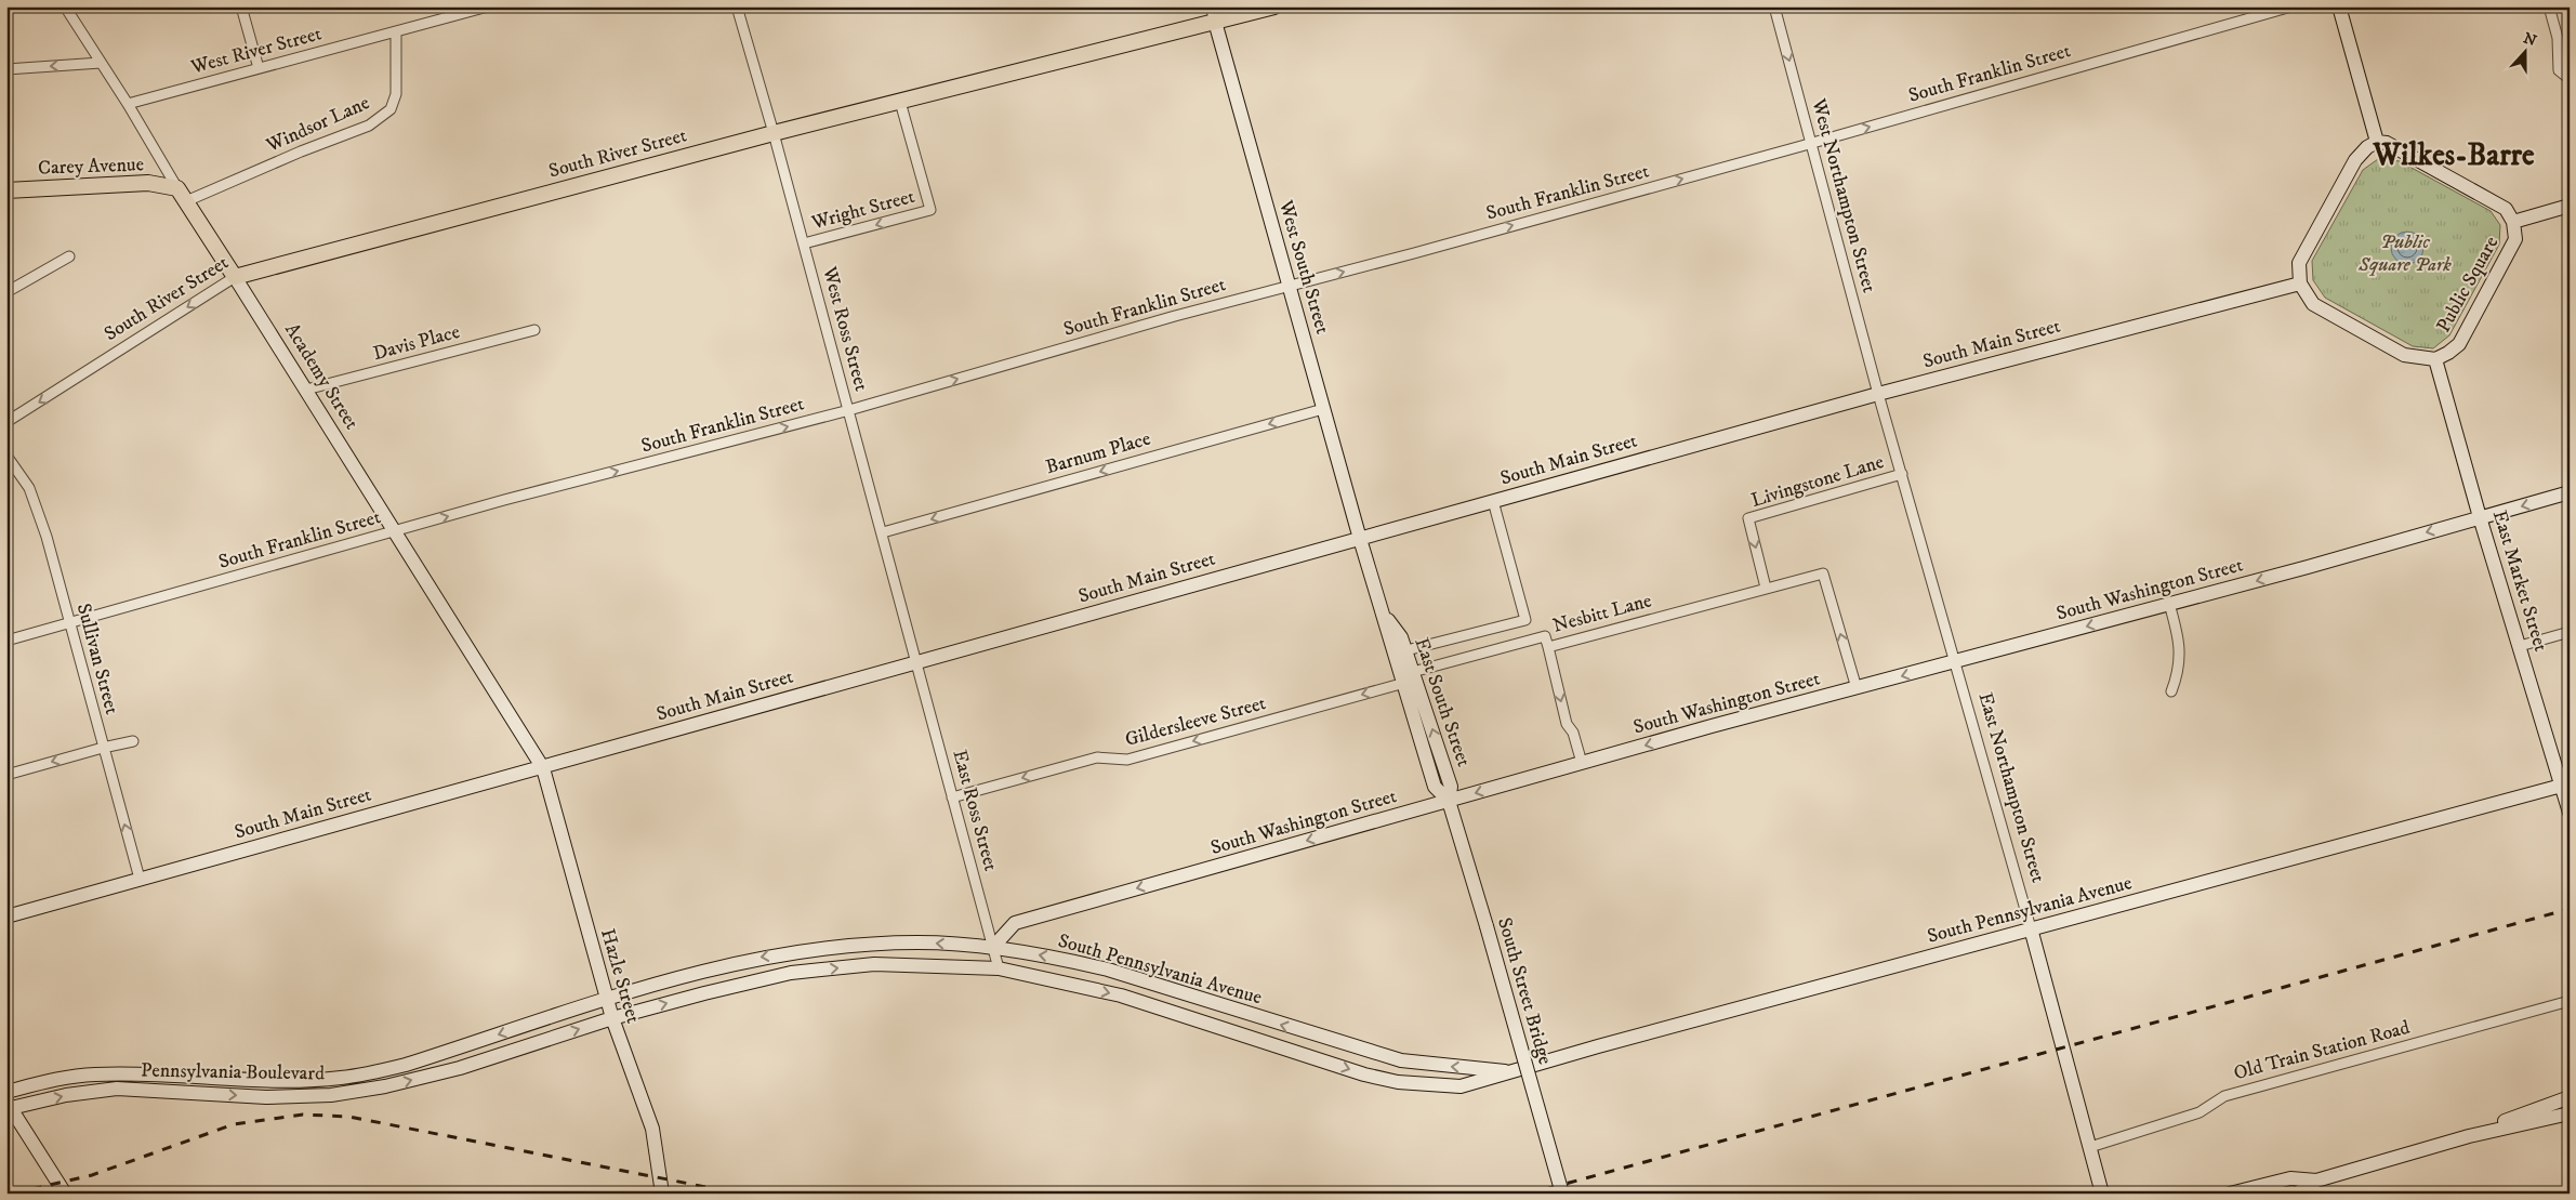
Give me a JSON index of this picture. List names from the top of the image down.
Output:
{
  "streets": {
    "main road": [
      "South River Street",
      "Carey Avenue",
      "West South Street",
      "Public Square",
      "South Main Street",
      "Academy Street",
      "East Market Street",
      "South Washington Street",
      "East South Street",
      "East Northampton Street",
      "South Pennsylvania Avenue",
      "Hazle Street",
      "South Street Bridge",
      "Pennsylvania Boulevard"
    ],
    "street": [
      "West River Street",
      "South Franklin Street",
      "Windsor Lane",
      "West Northampton Street",
      "Wright Street",
      "West Ross Street",
      "Davis Place",
      "Barnum Place",
      "Livingstone Lane",
      "Nesbitt Lane",
      "Sullivan Street",
      "Gildersleeve Street",
      "East Ross Street",
      "Old Train Station Road"
    ]
  },
  "crossings": [
    ["West River Street", "Windsor Lane"],
    ["West River Street", "Academy Street"],
    ["South Franklin Street", "West Northampton Street"],
    ["South Franklin Street", "West South Street"],
    ["South Franklin Street", "West Ross Street"],
    ["South Franklin Street", "Academy Street"],
    ["South Franklin Street", "Sullivan Street"],
    ["Windsor Lane", "Academy Street"],
    ["South River Street", "Wright Street"],
    ["South River Street", "West South Street"],
    ["South River Street", "West Ross Street"],
    ["South River Street", "Academy Street"],
    ["Carey Avenue", "Academy Street"],
    ["West Northampton Street", "South Main Street"],
    ["West Northampton Street", "East Northampton Street"],
    ["Wright Street", "West Ross Street"],
    ["West South Street", "South Main Street"],
    ["West South Street", "Barnum Place"],
    ["West South Street", "East South Street"],
    ["Public Square", "South Main Street"],
    ["Public Square", "East Market Street"],
    ["West Ross Street", "South Main Street"],
    ["West Ross Street", "Barnum Place"],
    ["West Ross Street", "East Ross Street"],
    ["Davis Place", "Academy Street"],
    ["South Main Street", "Academy Street"],
    ["South Main Street", "Sullivan Street"],
    ["South Main Street", "East South Street"],
    ["South Main Street", "East Northampton Street"],
    ["South Main Street", "East Ross Street"],
    ["South Main Street", "Hazle Street"],
    ["Academy Street", "Hazle Street"],
    ["Livingstone Lane", "Nesbitt Lane"],
    ["Livingstone Lane", "East Northampton Street"],
    ["East Market Street", "South Washington Street"],
    ["East Market Street", "South Pennsylvania Avenue"],
    ["South Washington Street", "Nesbitt Lane"],
    ["South Washington Street", "East South Street"],
    ["South Washington Street", "East Northampton Street"],
    ["South Washington Street", "East Ross Street"],
    ["South Washington Street", "South Pennsylvania Avenue"],
    ["South Washington Street", "South Street Bridge"],
    ["Nesbitt Lane", "East South Street"],
    ["Nesbitt Lane", "Gildersleeve Street"],
    ["East South Street", "Gildersleeve Street"],
    ["East South Street", "South Street Bridge"],
    ["Gildersleeve Street", "East Ross Street"],
    ["East Northampton Street", "South Pennsylvania Avenue"],
    ["East Northampton Street", "Old Train Station Road"],
    ["East Ross Street", "South Pennsylvania Avenue"],
    ["South Pennsylvania Avenue", "Hazle Street"],
    ["South Pennsylvania Avenue", "Pennsylvania Boulevard"],
    ["Hazle Street", "Pennsylvania Boulevard"]
  ],
  "one_way": [
    "South Franklin Street",
    "West Northampton Street",
    "Barnum Place",
    "South Washington Street",
    "Gildersleeve Street"
  ],
  "districts": ["Wilkes-Barre"],
  "parks": ["Public Square Park"],
  "north": "top"
}
